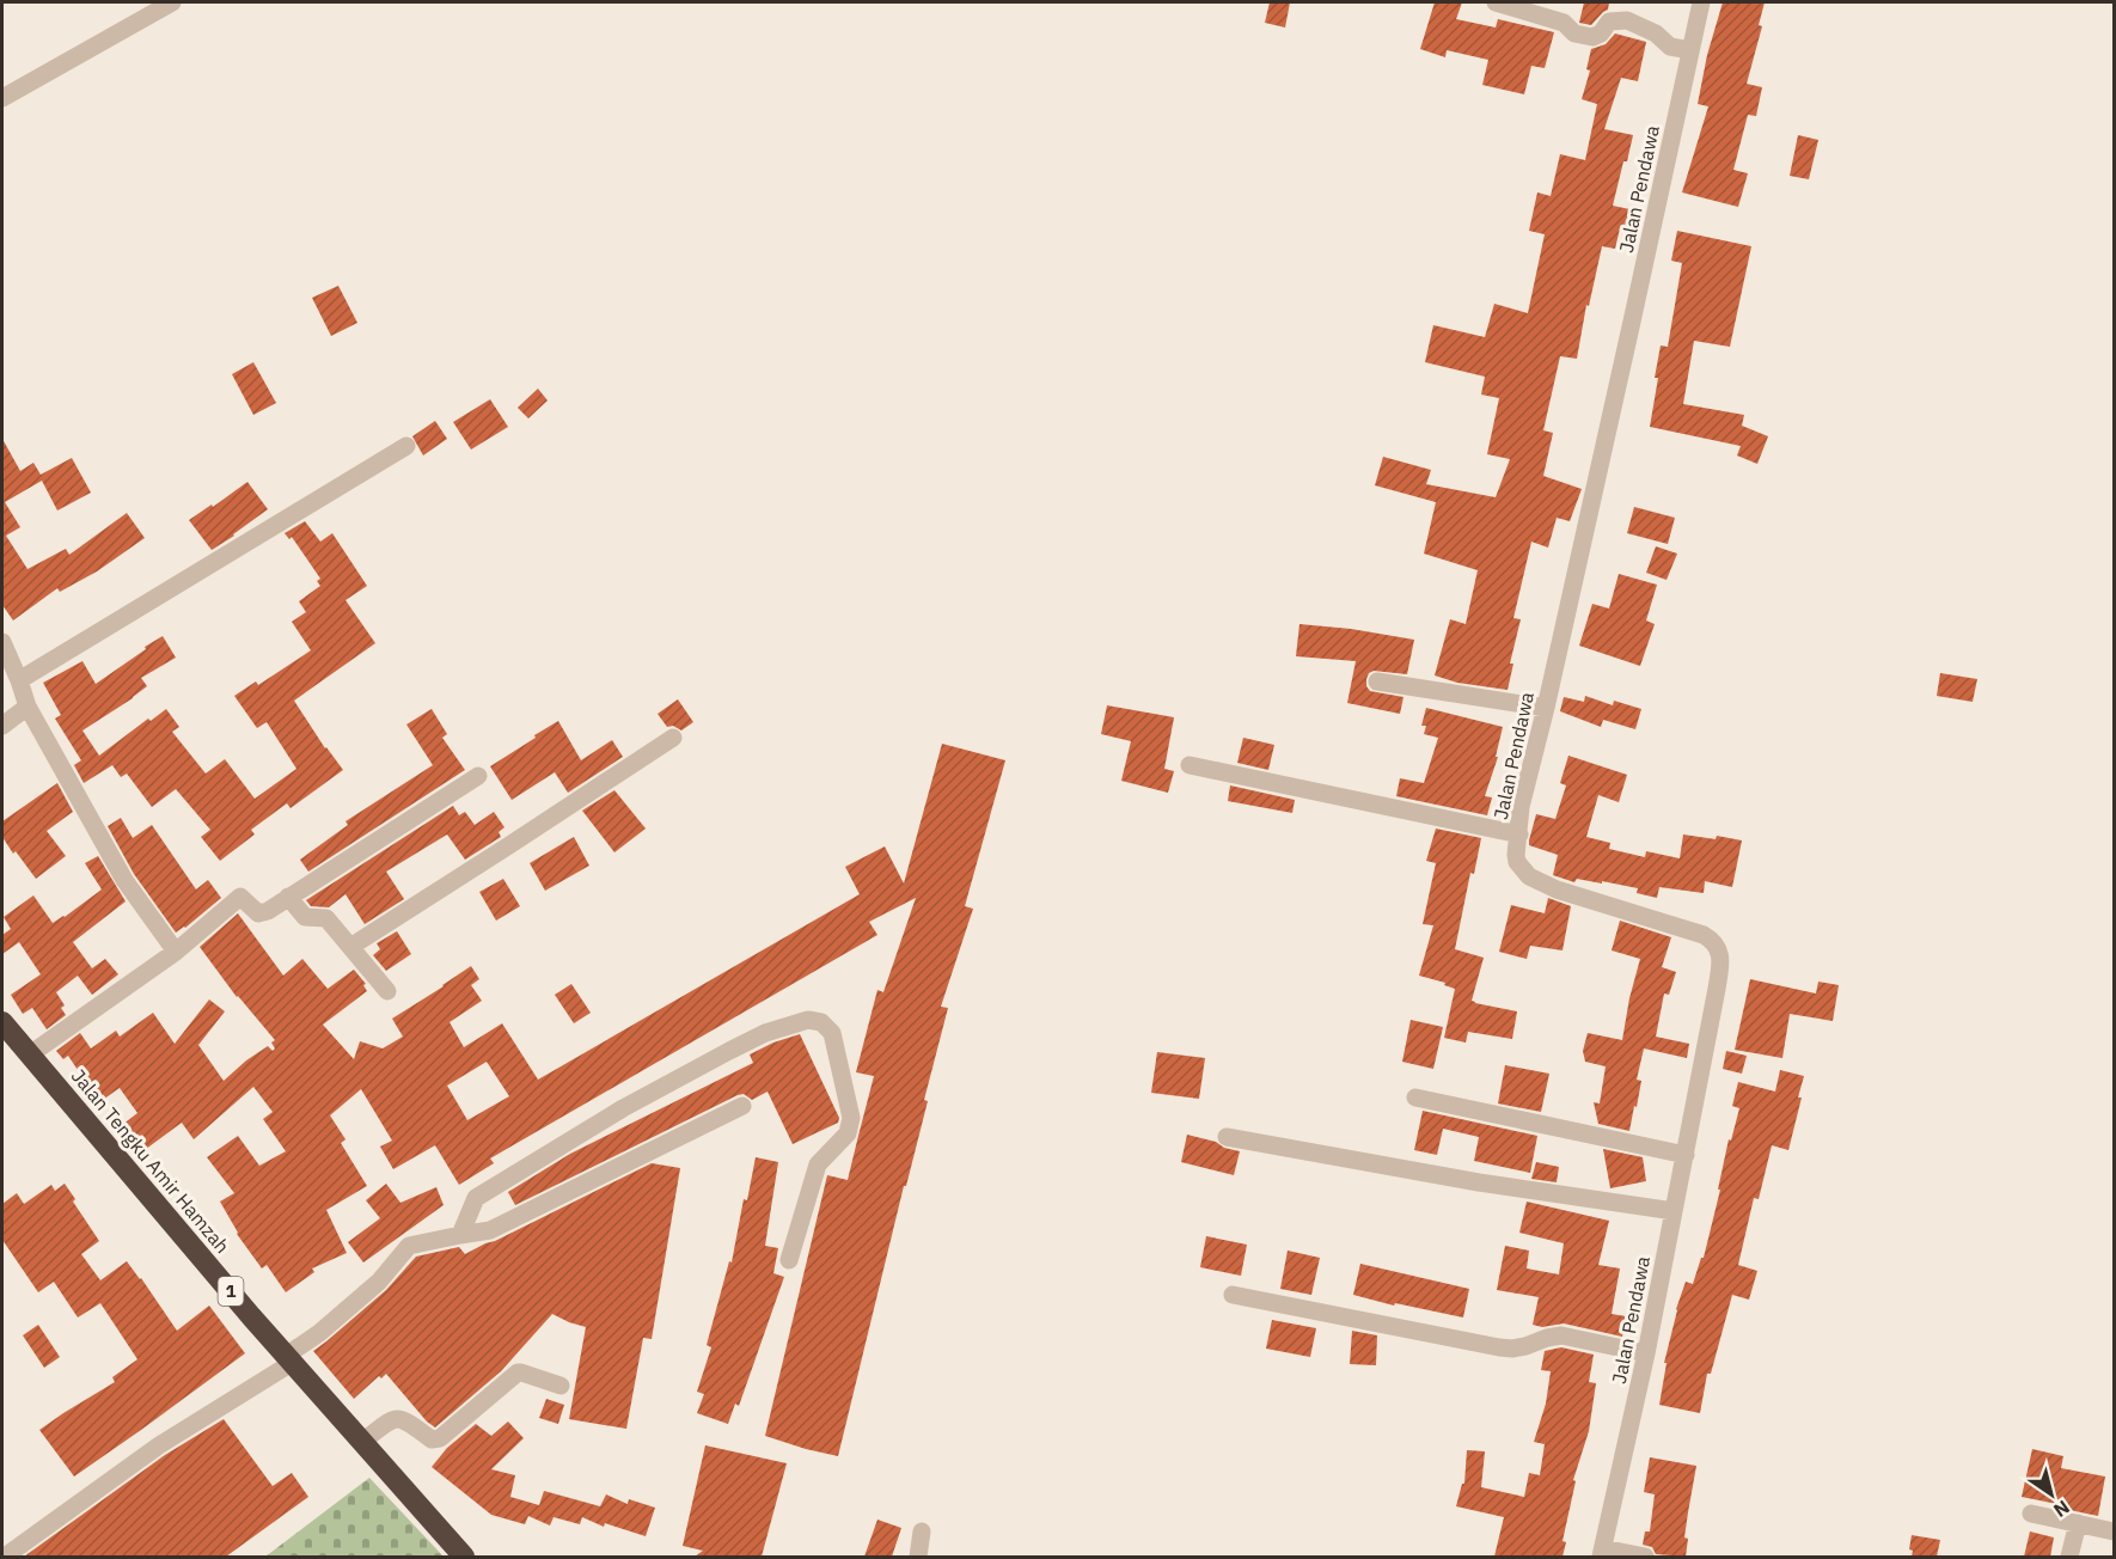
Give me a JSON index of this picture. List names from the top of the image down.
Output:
{
  "streets": {
    "highway": ["Jalan Tengku Amir Hamzah", "1"],
    "street": ["Jalan Pendawa"]
  },
  "north": "bottom right"
}
